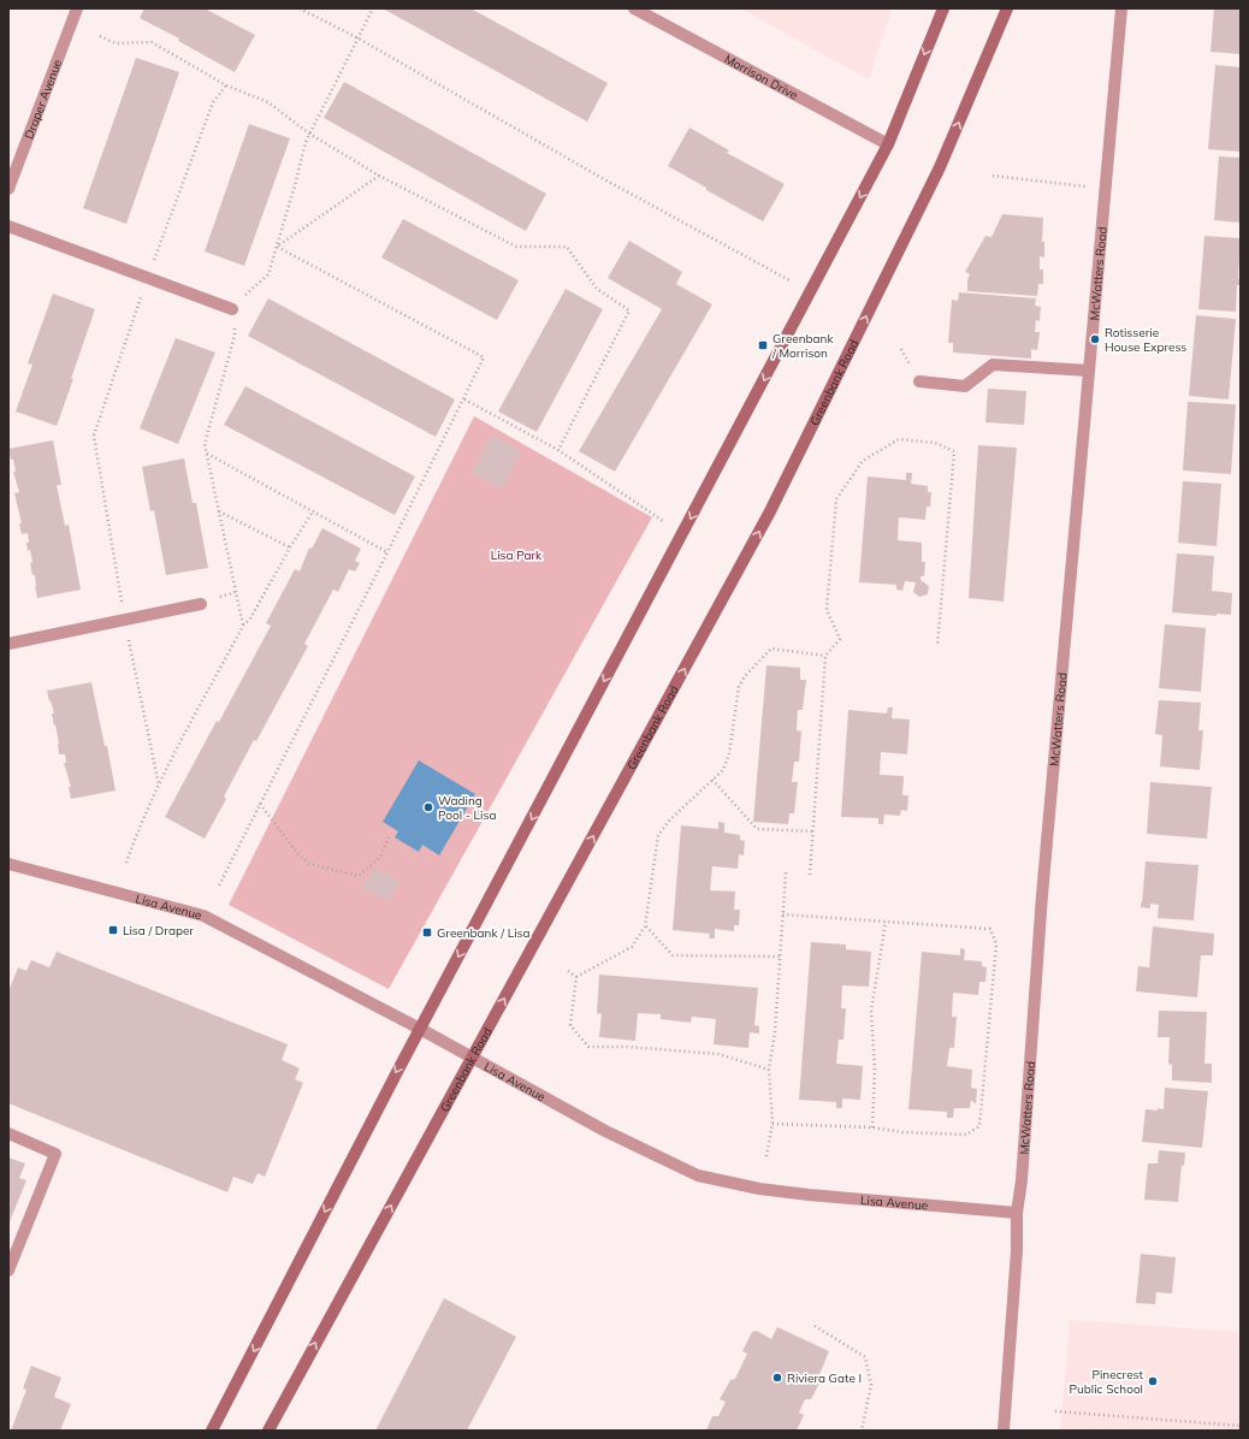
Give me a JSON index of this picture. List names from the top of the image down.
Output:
{
  "streets": {
    "main road": ["Greenbank Road"],
    "street": [
      "Morrison Drive",
      "Draper Avenue",
      "McWatters Road",
      "Lisa Avenue"
    ]
  },
  "crossings": [
    ["McWatters Road", "Lisa Avenue"],
    ["Greenbank Road", "Lisa Avenue"]
  ],
  "parks": ["Lisa Park"],
  "places": {
    "other": [
      "Rotisserie House Express",
      "Wading Pool - Lisa",
      "Riviera Gate I",
      "Pinecrest Public School"
    ],
    "transit": ["Greenbank / Morrison", "Lisa / Draper", "Greenbank / Lisa"]
  }
}
